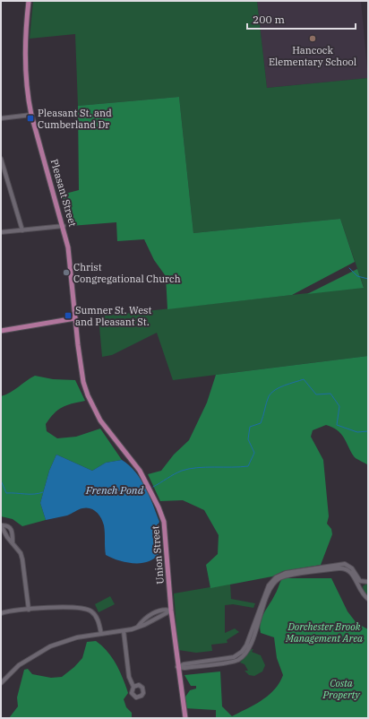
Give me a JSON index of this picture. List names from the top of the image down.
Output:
{
  "streets": {
    "main road": ["Pleasant Street", "Union Street"]
  },
  "crossings": [
    ["Pleasant Street", "Union Street"]
  ],
  "water": ["French Pond"],
  "parks": ["Dorchester Brook Management Area", "Costa Property"],
  "places": {
    "other": ["Hancock Elementary School", "Christ Congregational Church"],
    "transit": ["Pleasant St. and Cumberland Dr", "Sumner St. West and Pleasant St."]
  },
  "scale_bar": "200 m"
}
